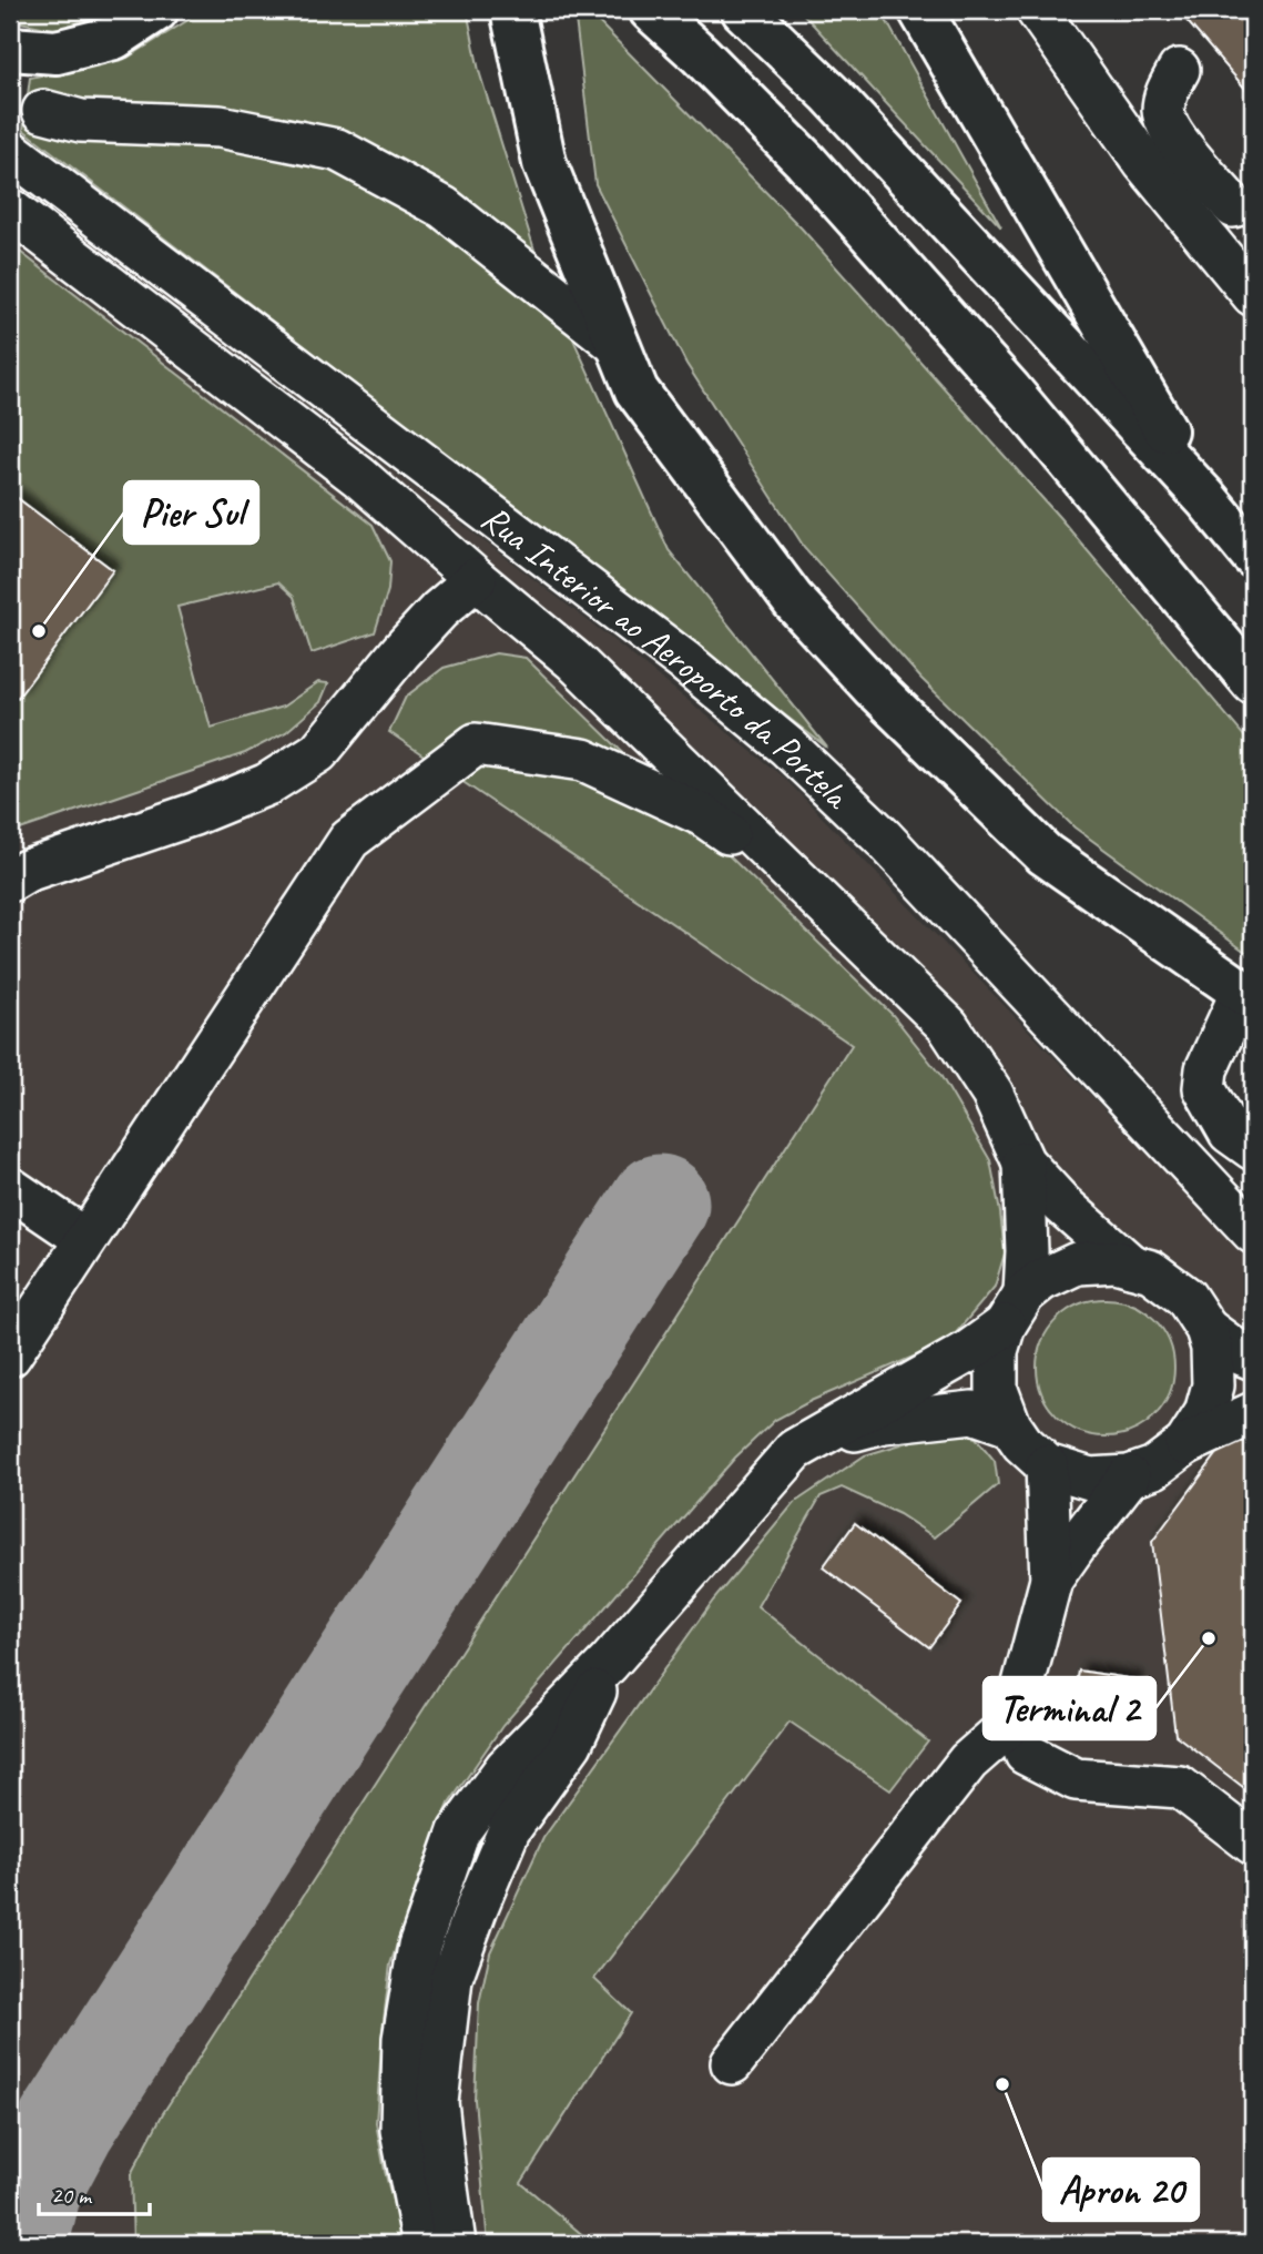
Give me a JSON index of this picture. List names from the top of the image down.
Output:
{
  "streets": {
    "street": ["Rua Interior ao Aeroporto da Portela"]
  },
  "places": ["Pier Sul", "Terminal 2", "Apron 20"],
  "scale_bar": "20 m"
}
